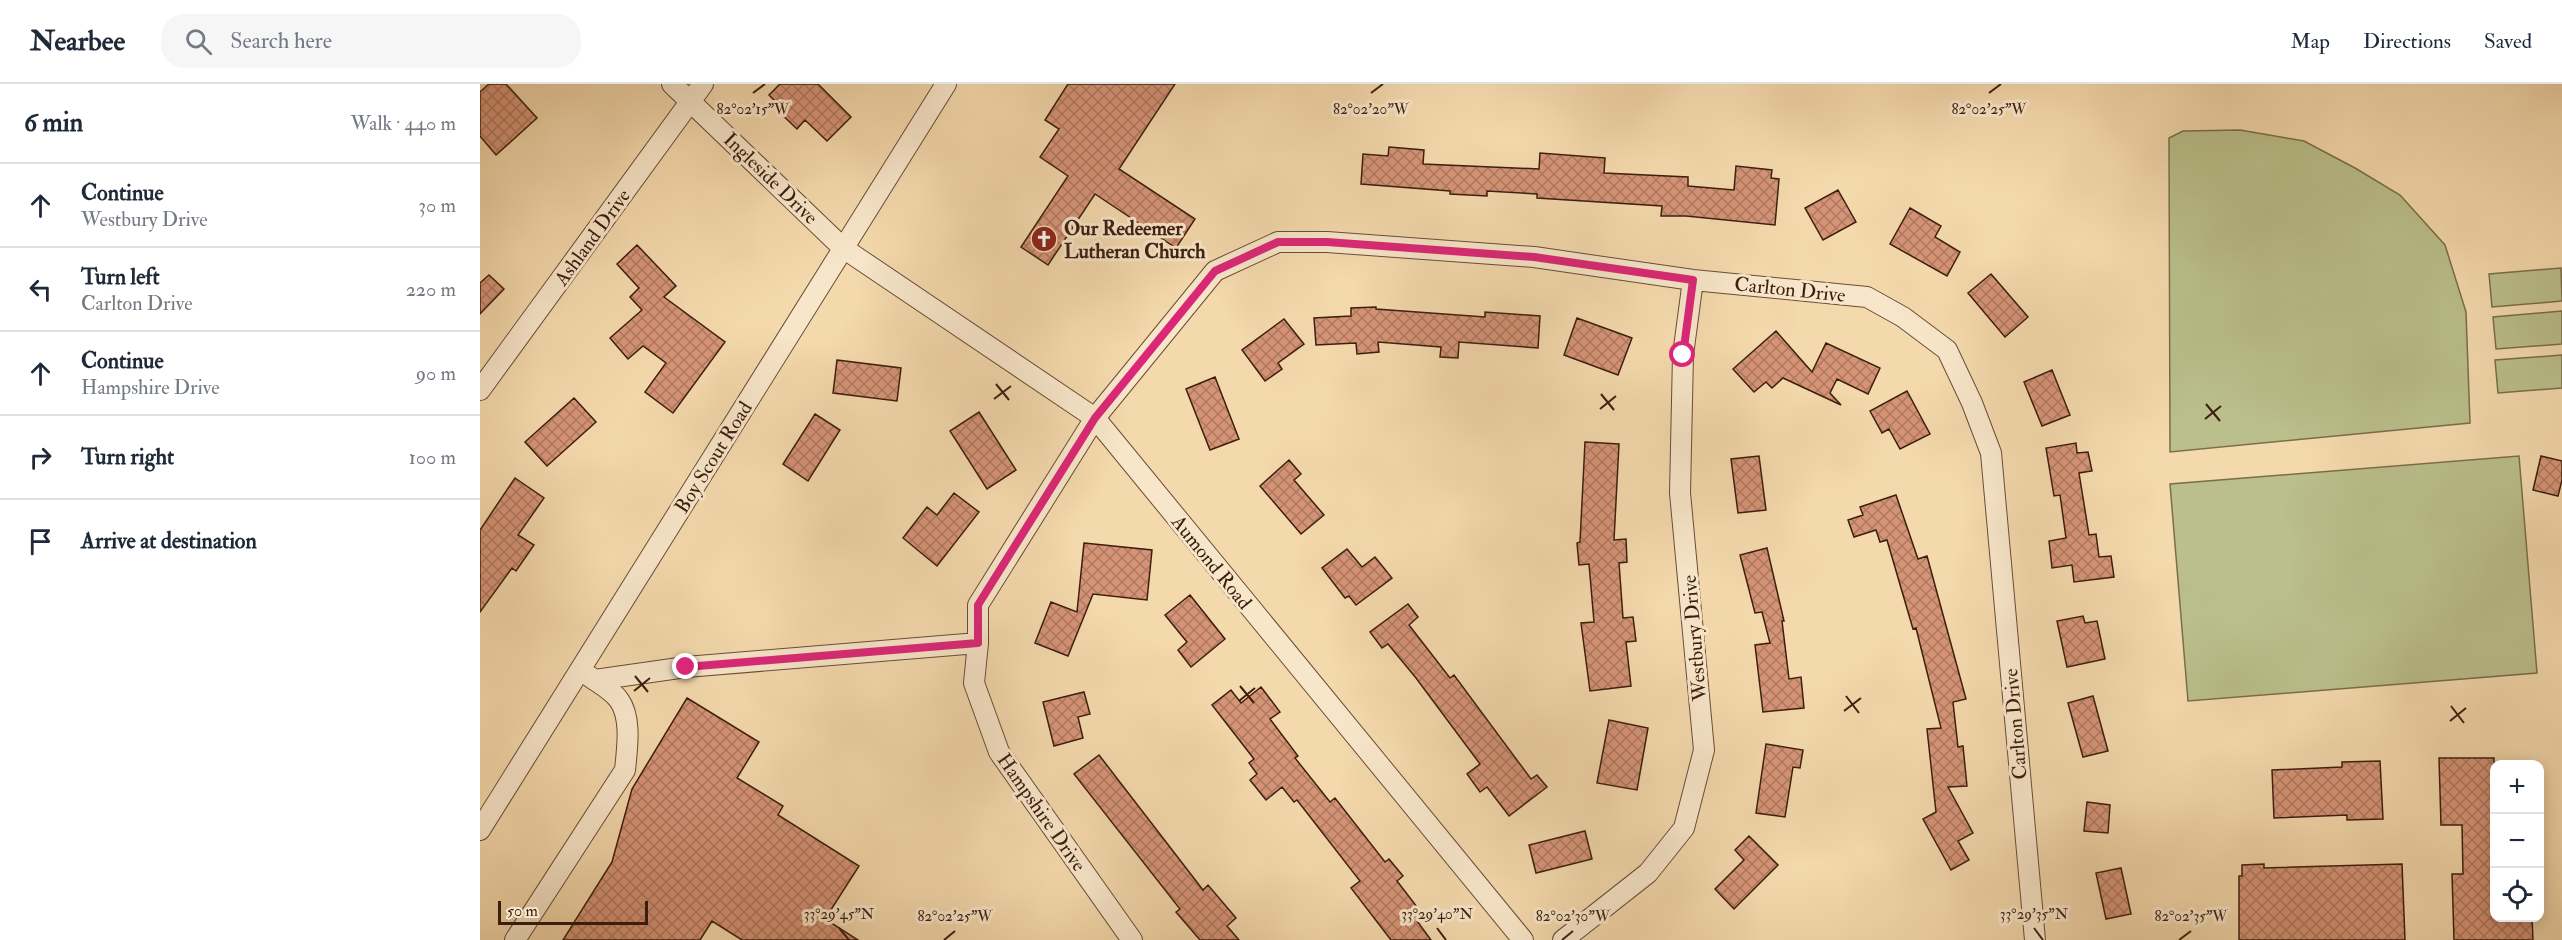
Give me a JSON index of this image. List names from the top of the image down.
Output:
{
  "streets": {
    "street": [
      "Ingleside Drive",
      "Ashland Drive",
      "Carlton Drive",
      "Boy Scout Road",
      "Aumond Road",
      "Westbury Drive",
      "Hampshire Drive"
    ]
  },
  "crossings": [
    ["Ingleside Drive", "Ashland Drive"],
    ["Ingleside Drive", "Boy Scout Road"],
    ["Ingleside Drive", "Aumond Road"],
    ["Carlton Drive", "Aumond Road"],
    ["Carlton Drive", "Westbury Drive"],
    ["Carlton Drive", "Hampshire Drive"],
    ["Boy Scout Road", "Aumond Road"],
    ["Aumond Road", "Hampshire Drive"]
  ],
  "places": {
    "church": ["Our Redeemer Lutheran Church"]
  },
  "scale_bar": "50 m",
  "page": {
    "header": "Nearbee",
    "search": "Search here",
    "nav": ["Map", "Directions", "Saved"],
    "heading": ["6 min", "Walk · 440 m"],
    "list": [
      ["Continue", "Westbury Drive", "30 m"],
      ["Turn left", "Carlton Drive", "220 m"],
      ["Continue", "Hampshire Drive", "90 m"],
      ["Turn right", "100 m"],
      "Arrive at destination"
    ],
    "map_buttons": ["+", "−"],
    "scale": "50 m"
  },
  "coordinates": [
    "82°02'15\"W",
    "82°02'20\"W",
    "82°02'25\"W",
    "33°29'45\"N",
    "33°29'40\"N",
    "33°29'35\"N",
    "82°02'30\"W",
    "82°02'35\"W"
  ]
}
